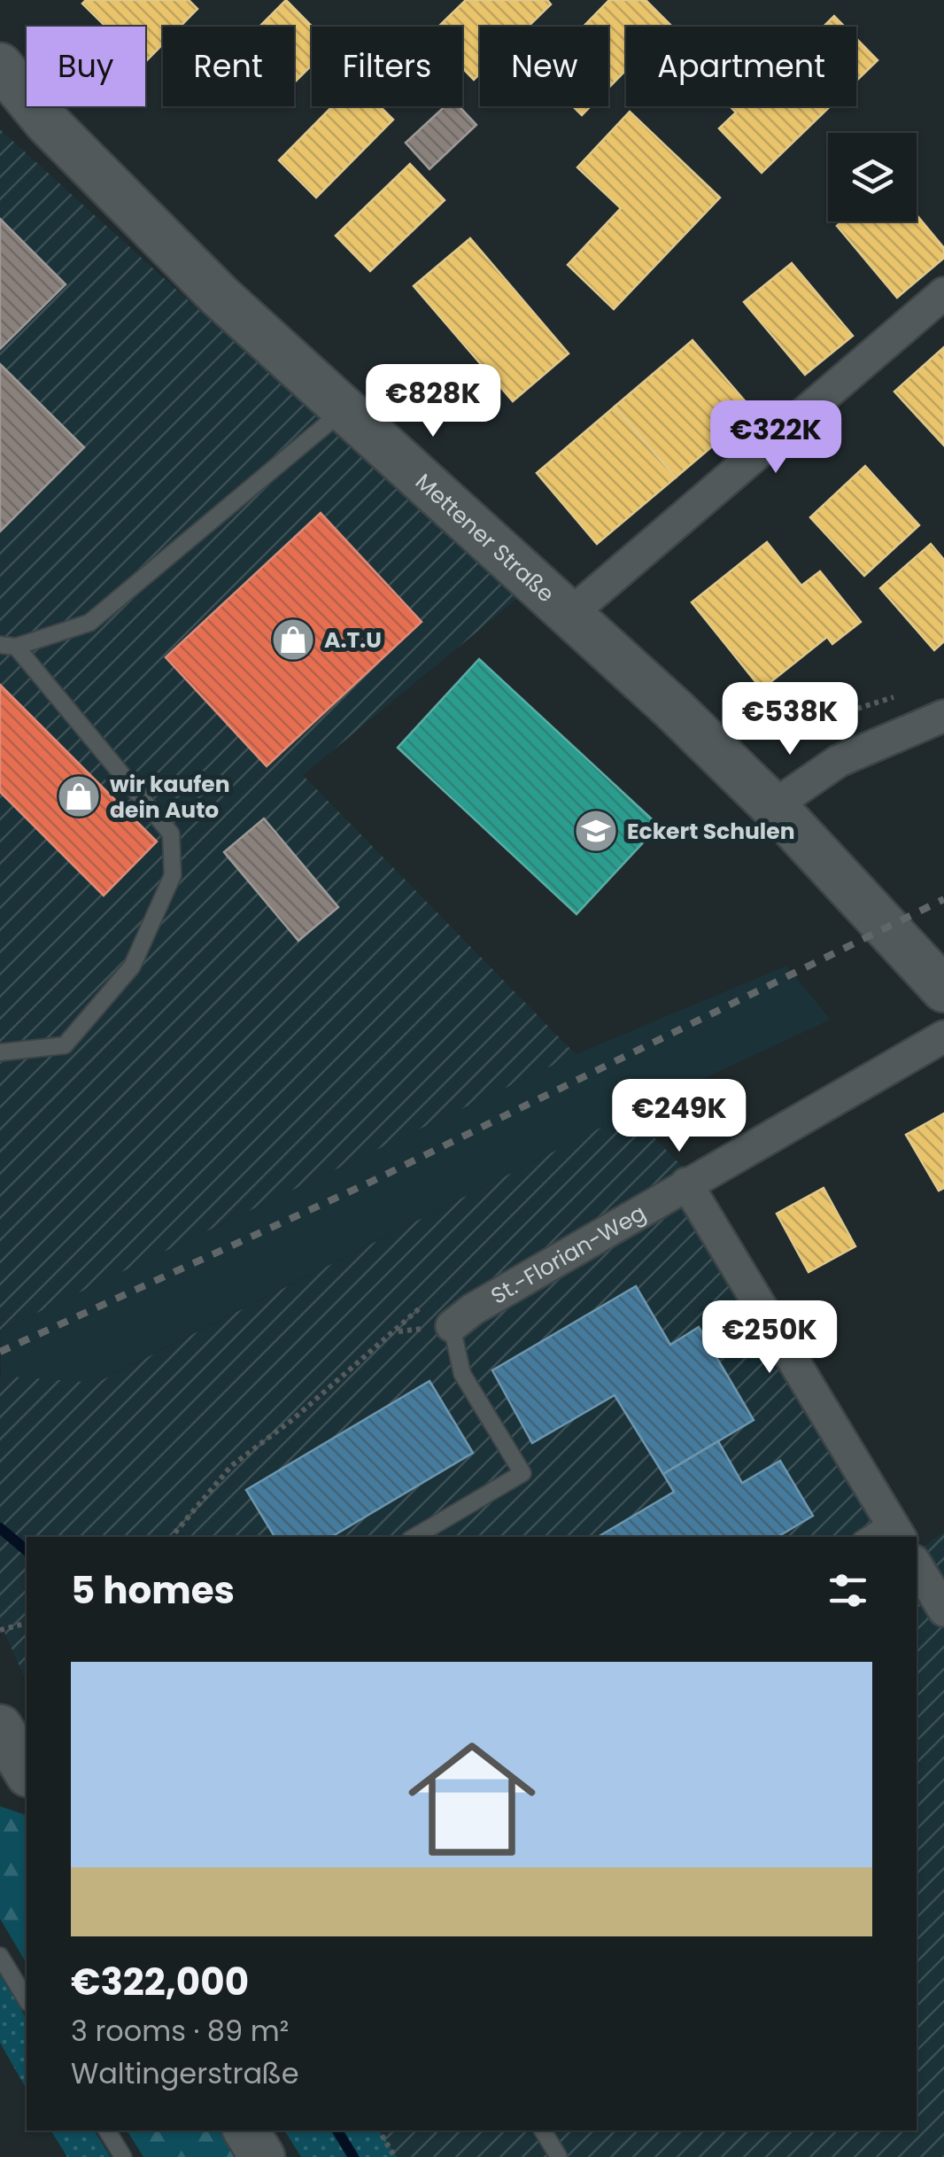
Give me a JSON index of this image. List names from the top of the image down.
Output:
{
  "streets": {
    "street": ["Mettener Straße", "St.-Florian-Weg"]
  },
  "places": {
    "shop": ["A.T.U", "wir kaufen dein Auto"],
    "school or university": ["Eckert Schulen"]
  },
  "page": {
    "chip": [
      "Buy",
      "Rent",
      "Filters",
      "New",
      "Apartment"
    ],
    "price": [
      "€828K",
      "€322K",
      "€538K",
      "€249K",
      "€250K"
    ],
    "heading": "5 homes",
    "list": [
      {
        "name": "€322,000",
        "note": "3 rooms · 89 m² · Waltingerstraße"
      }
    ]
  }
}
